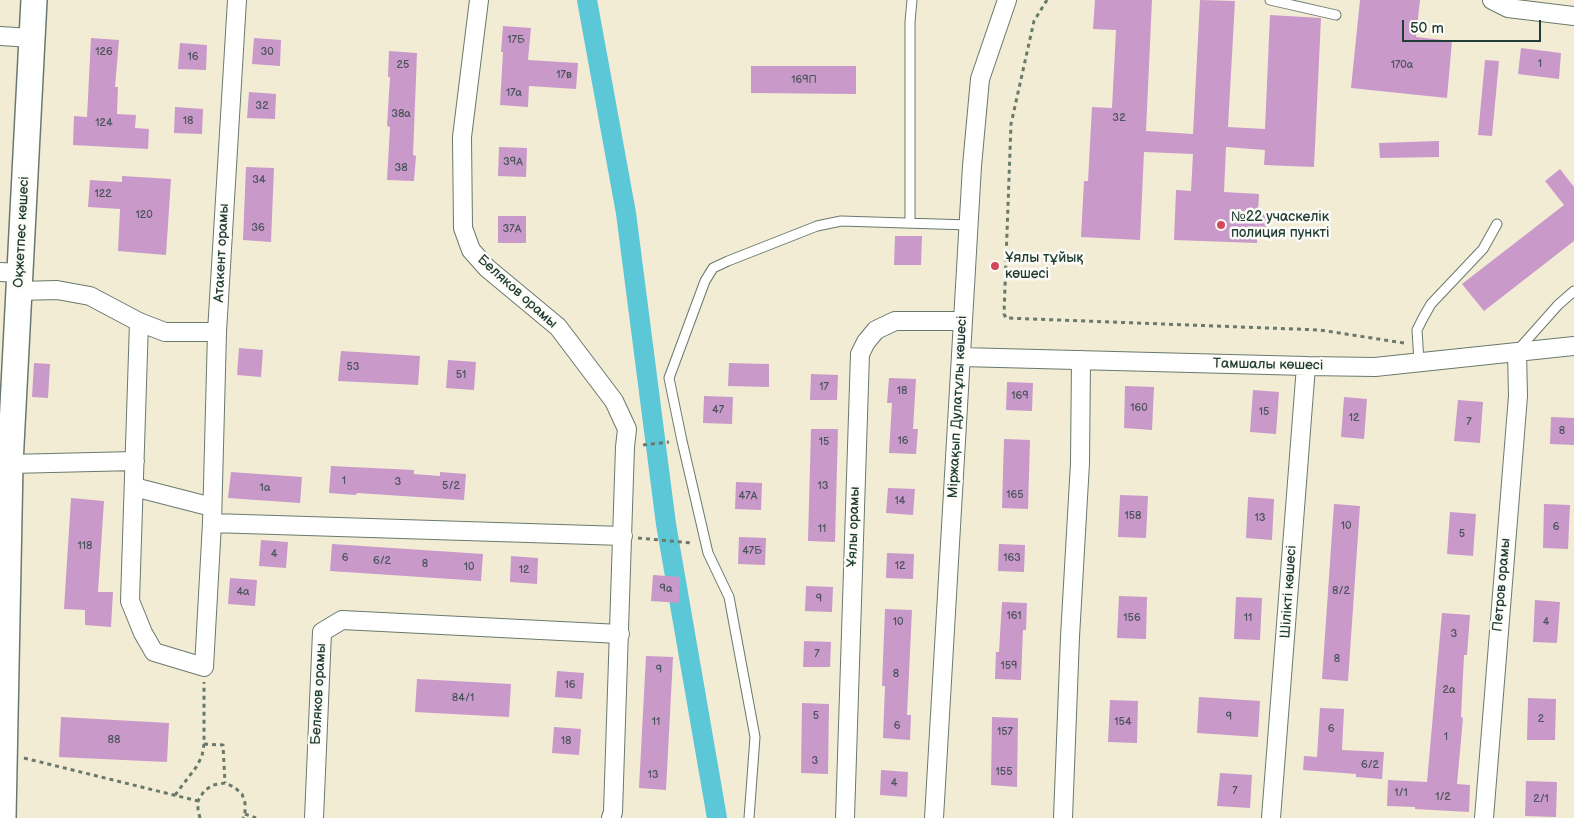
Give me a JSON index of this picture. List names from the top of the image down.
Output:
{
  "streets": {
    "street": [
      "Оқжетпес көшесі",
      "Атакент орамы",
      "Беляков орамы",
      "Тамшалы көшесі",
      "Міржақып Дулатұлы көшесі",
      "Ұялы орамы",
      "Петров орамы",
      "Шілікті көшесі"
    ]
  },
  "crossings": [
    ["Тамшалы көшесі", "Міржақып Дулатұлы көшесі"],
    ["Тамшалы көшесі", "Петров орамы"],
    ["Тамшалы көшесі", "Шілікті көшесі"],
    ["Міржақып Дулатұлы көшесі", "Ұялы орамы"]
  ],
  "places": ["№22 учаскелік полиция пункті", "Ұялы тұйық көшесі"],
  "house_numbers": [
    "17Б",
    "126",
    "30",
    "16",
    "1",
    "25",
    "170а",
    "17в",
    "169П",
    "17а",
    "32",
    "38а",
    "32",
    "18",
    "124",
    "39А",
    "38",
    "34",
    "122",
    "120",
    "36",
    "37А",
    "53",
    "51",
    "17",
    "18",
    "169",
    "160",
    "47",
    "15",
    "12",
    "7",
    "8",
    "16",
    "15",
    "1",
    "3",
    "5/2",
    "13",
    "1а",
    "165",
    "47А",
    "14",
    "158",
    "13",
    "10",
    "6",
    "11",
    "5",
    "118",
    "47Б",
    "4",
    "6",
    "163",
    "6/2",
    "8",
    "12",
    "10",
    "12",
    "9а",
    "8/2",
    "4а",
    "9",
    "161",
    "156",
    "11",
    "10",
    "4",
    "3",
    "7",
    "8",
    "159",
    "9",
    "8",
    "16",
    "2а",
    "84/1",
    "5",
    "9",
    "2",
    "11",
    "154",
    "6",
    "6",
    "157",
    "1",
    "88",
    "18",
    "3",
    "6/2",
    "155",
    "13",
    "4",
    "7",
    "1/1",
    "1/2",
    "2/1"
  ],
  "scale_bar": "50 m"
}
